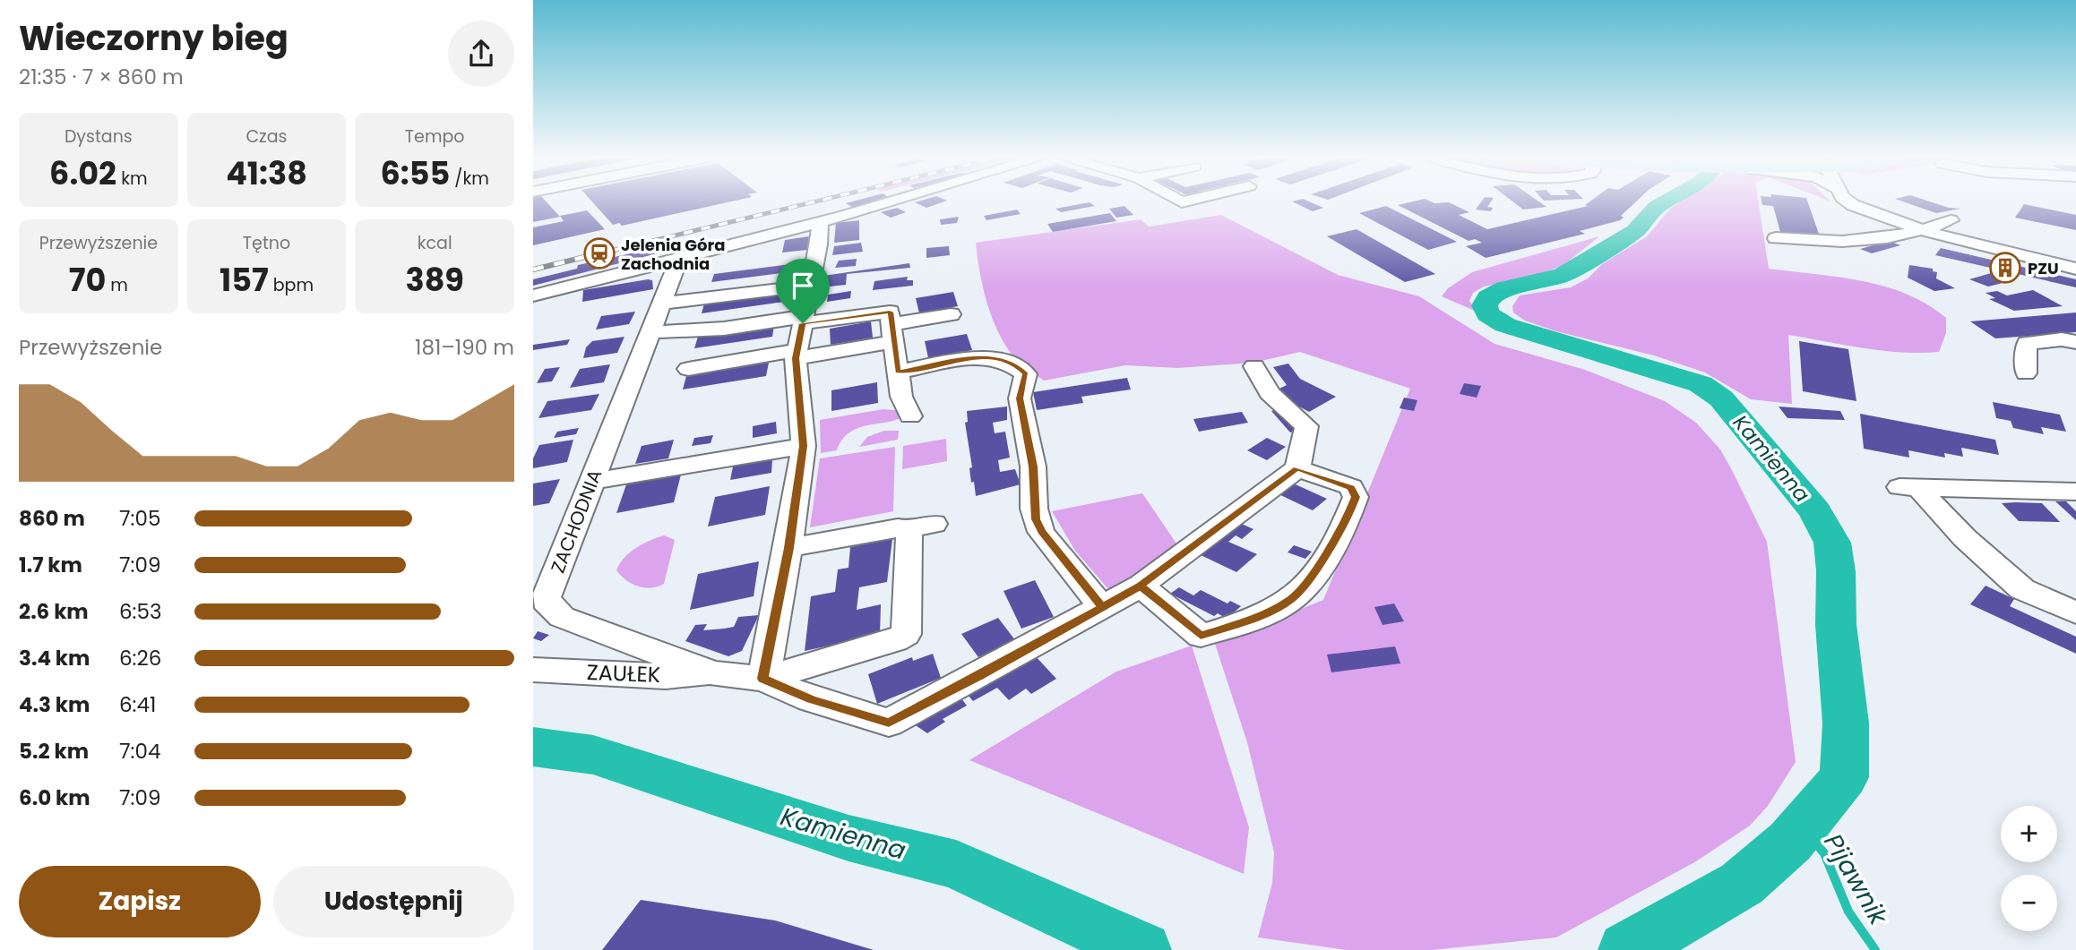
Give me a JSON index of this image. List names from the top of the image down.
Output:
{
  "streets": {
    "street": ["ZACHODNIA", "ZAUŁEK"]
  },
  "crossings": [
    ["ZACHODNIA", "ZAUŁEK"]
  ],
  "water": ["Kamienna", "Pijawnik"],
  "places": {
    "station": ["Jelenia Góra Zachodnia"],
    "building": ["PZU"]
  },
  "page": {
    "heading": ["Wieczorny bieg", "21:35 · 7 × 860 m"],
    "stats": [
      ["Dystans", "6.02 km"],
      ["Czas", "41:38"],
      ["Tempo", "6:55 /km"],
      ["Przewyższenie", "70 m"],
      ["Tętno", "157 bpm"],
      ["kcal", "389"]
    ],
    "chart": ["Przewyższenie", "181–190 m"],
    "list": [
      {
        "name": "860 m",
        "note": "7:05"
      },
      {
        "name": "1.7 km",
        "note": "7:09"
      },
      {
        "name": "2.6 km",
        "note": "6:53"
      },
      {
        "name": "3.4 km",
        "note": "6:26"
      },
      {
        "name": "4.3 km",
        "note": "6:41"
      },
      {
        "name": "5.2 km",
        "note": "7:04"
      },
      {
        "name": "6.0 km",
        "note": "7:09"
      }
    ],
    "map_buttons": ["+", "−"],
    "buttons": ["Zapisz", "Udostępnij"]
  }
}
